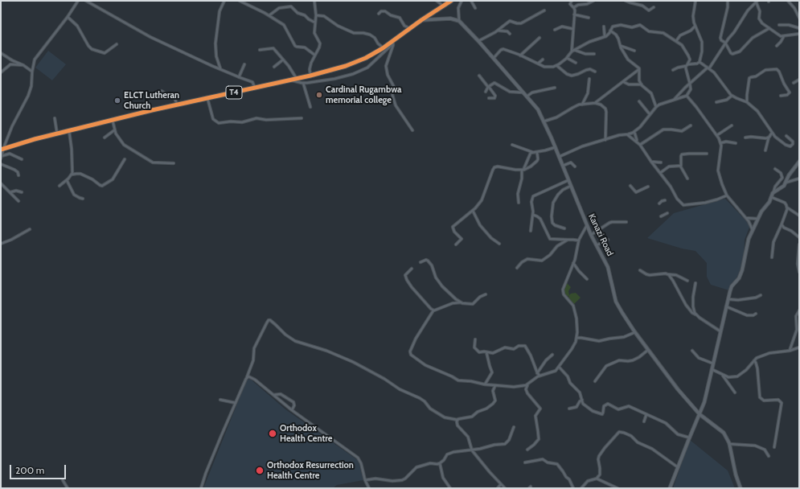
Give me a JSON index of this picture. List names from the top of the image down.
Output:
{
  "streets": {
    "highway": ["T4"],
    "main road": ["Kanazi Road"]
  },
  "places": [
    "Cardinal Rugambwa memorial college",
    "ELCT Lutheran Church",
    "Orthodox Health Centre",
    "Orthodox Resurrection Health Centre"
  ],
  "scale_bar": "200 m"
}
